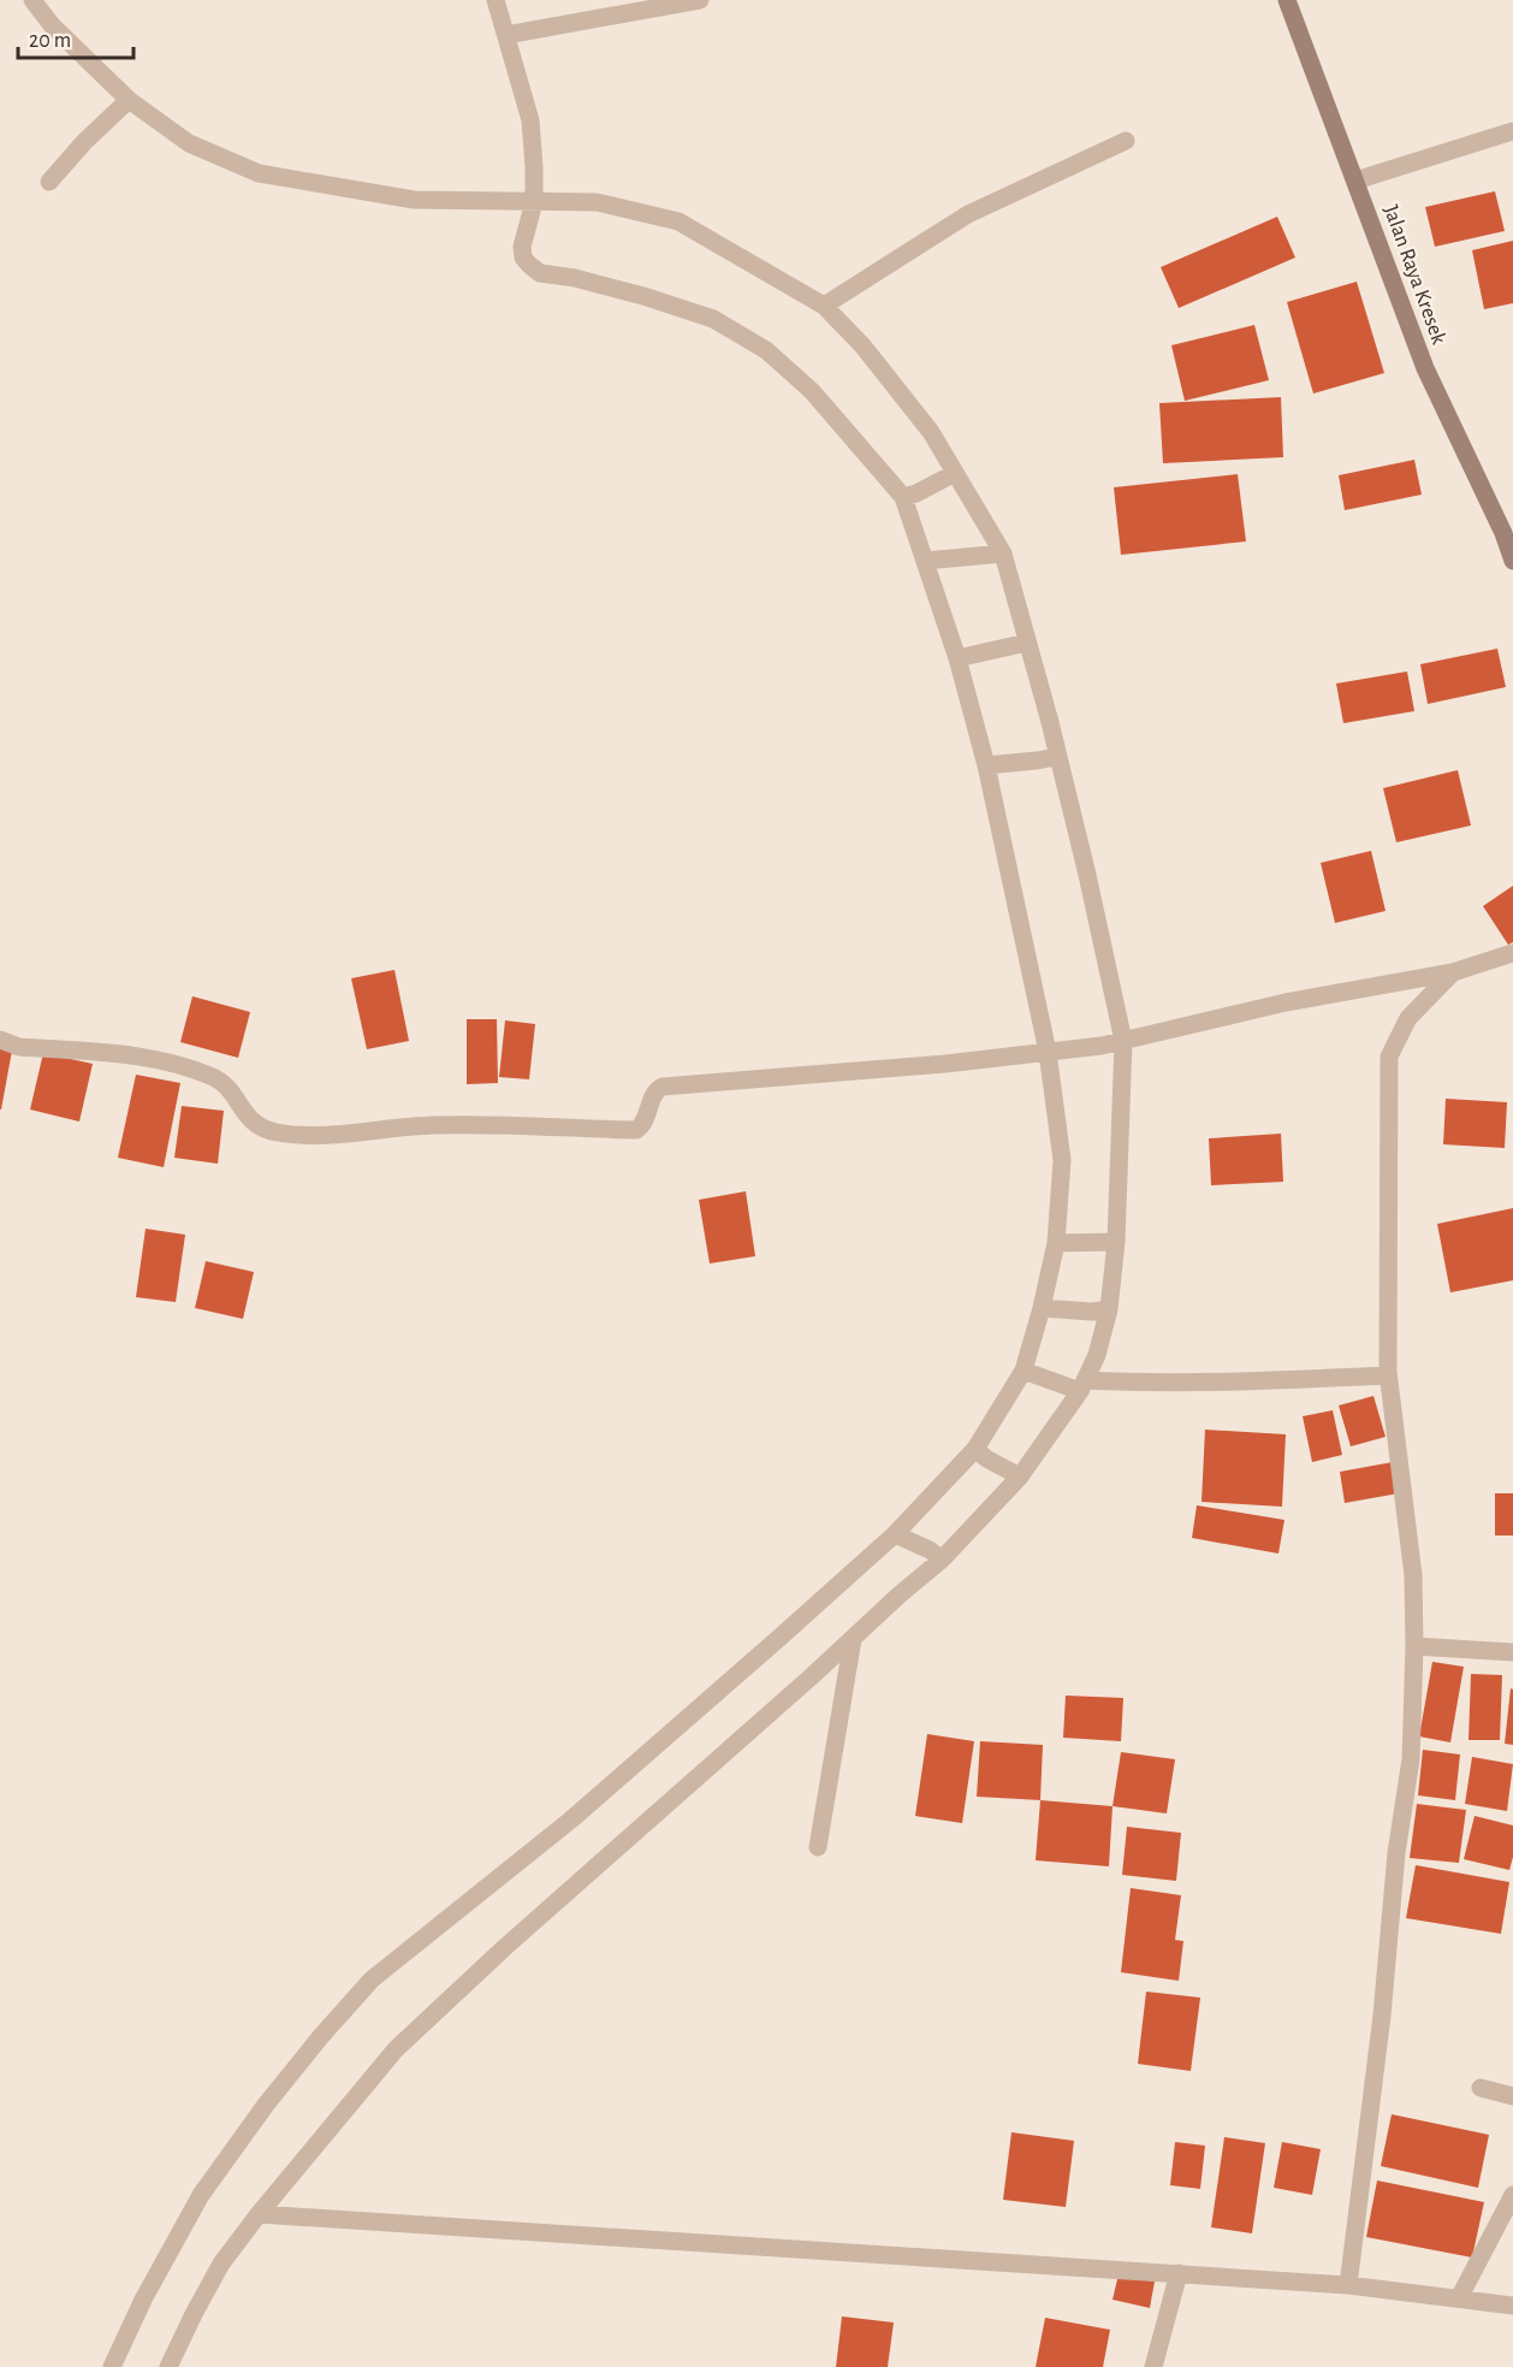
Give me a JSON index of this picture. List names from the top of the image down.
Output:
{
  "streets": {
    "main road": ["Jalan Raya Kresek"]
  },
  "scale_bar": "20 m"
}
